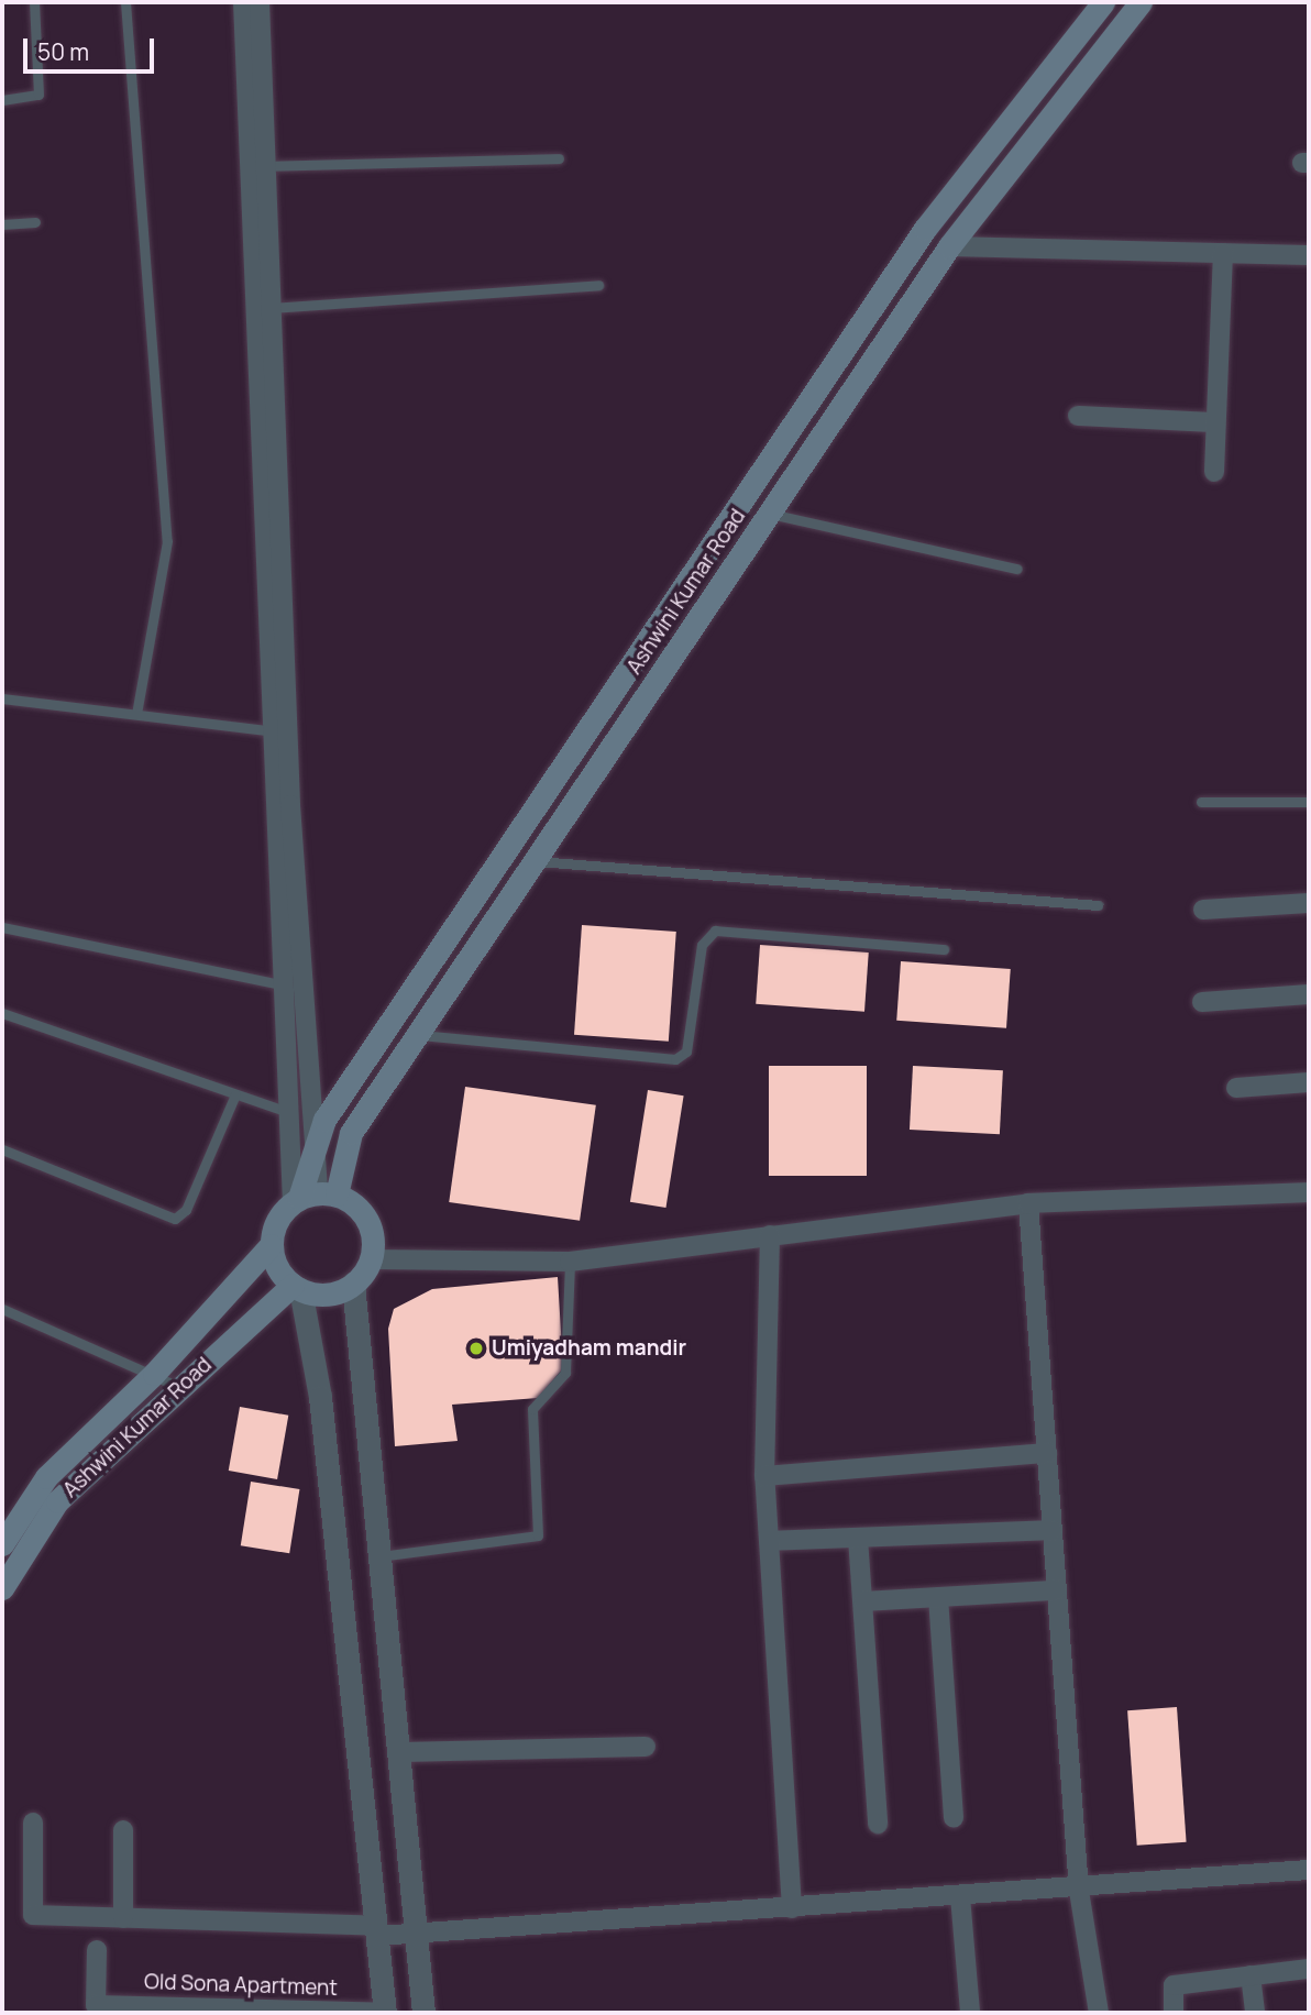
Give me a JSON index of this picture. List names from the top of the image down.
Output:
{
  "streets": {
    "main road": ["Ashwini Kumar Road"],
    "street": ["Old Sona Apartment"]
  },
  "places": ["Umiyadham mandir"],
  "scale_bar": "50 m"
}
